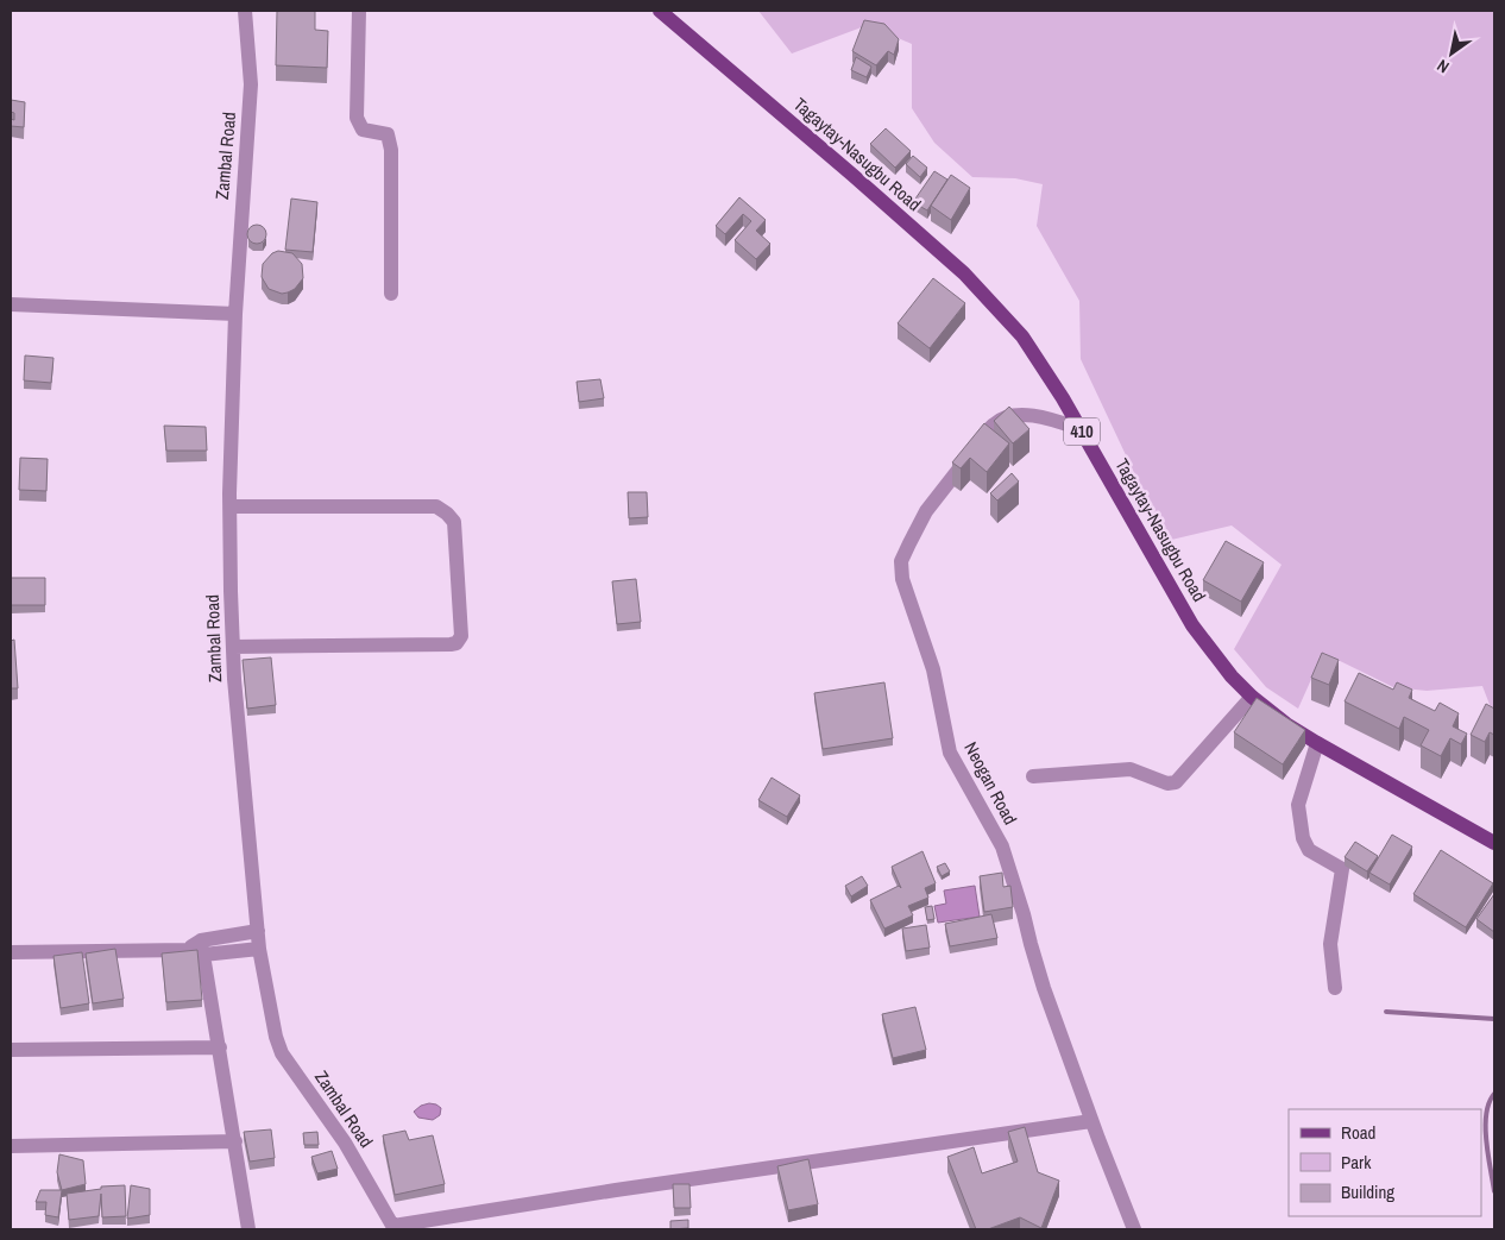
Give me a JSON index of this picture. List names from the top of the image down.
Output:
{
  "streets": {
    "main road": ["Tagaytay-Nasugbu Road", "410"],
    "street": ["Zambal Road", "Neogan Road"]
  },
  "crossings": [
    ["Tagaytay-Nasugbu Road", "Neogan Road"]
  ],
  "legend": ["Road", "Park", "Building"],
  "north": "bottom left"
}
